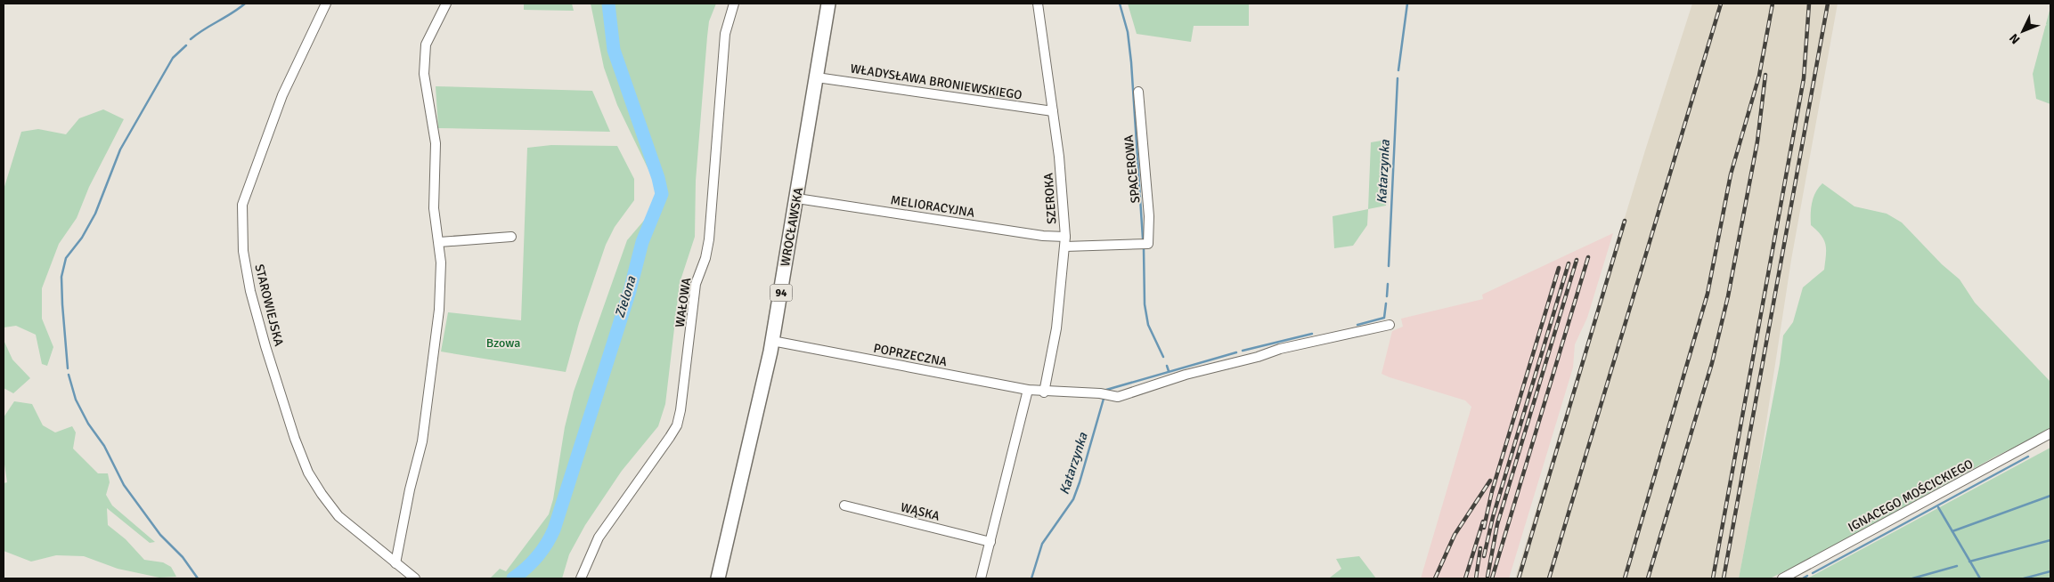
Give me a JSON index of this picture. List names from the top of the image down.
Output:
{
  "streets": {
    "main road": ["WROCŁAWSKA", "94"],
    "street": [
      "WŁADYSŁAWA BRONIEWSKIEGO",
      "SPACEROWA",
      "SZEROKA",
      "MELIORACYJNA",
      "WAŁOWA",
      "STAROWIEJSKA",
      "POPRZECZNA",
      "IGNACEGO MOŚCICKIEGO",
      "WĄSKA"
    ]
  },
  "crossings": [
    ["WŁADYSŁAWA BRONIEWSKIEGO", "SZEROKA"],
    ["WŁADYSŁAWA BRONIEWSKIEGO", "WROCŁAWSKA"],
    ["SPACEROWA", "SZEROKA"],
    ["SZEROKA", "MELIORACYJNA"],
    ["SZEROKA", "POPRZECZNA"],
    ["MELIORACYJNA", "WROCŁAWSKA"],
    ["WROCŁAWSKA", "POPRZECZNA"]
  ],
  "water": ["Katarzynka", "Zielona"],
  "parks": ["Bzowa"],
  "north": "bottom left"
}
